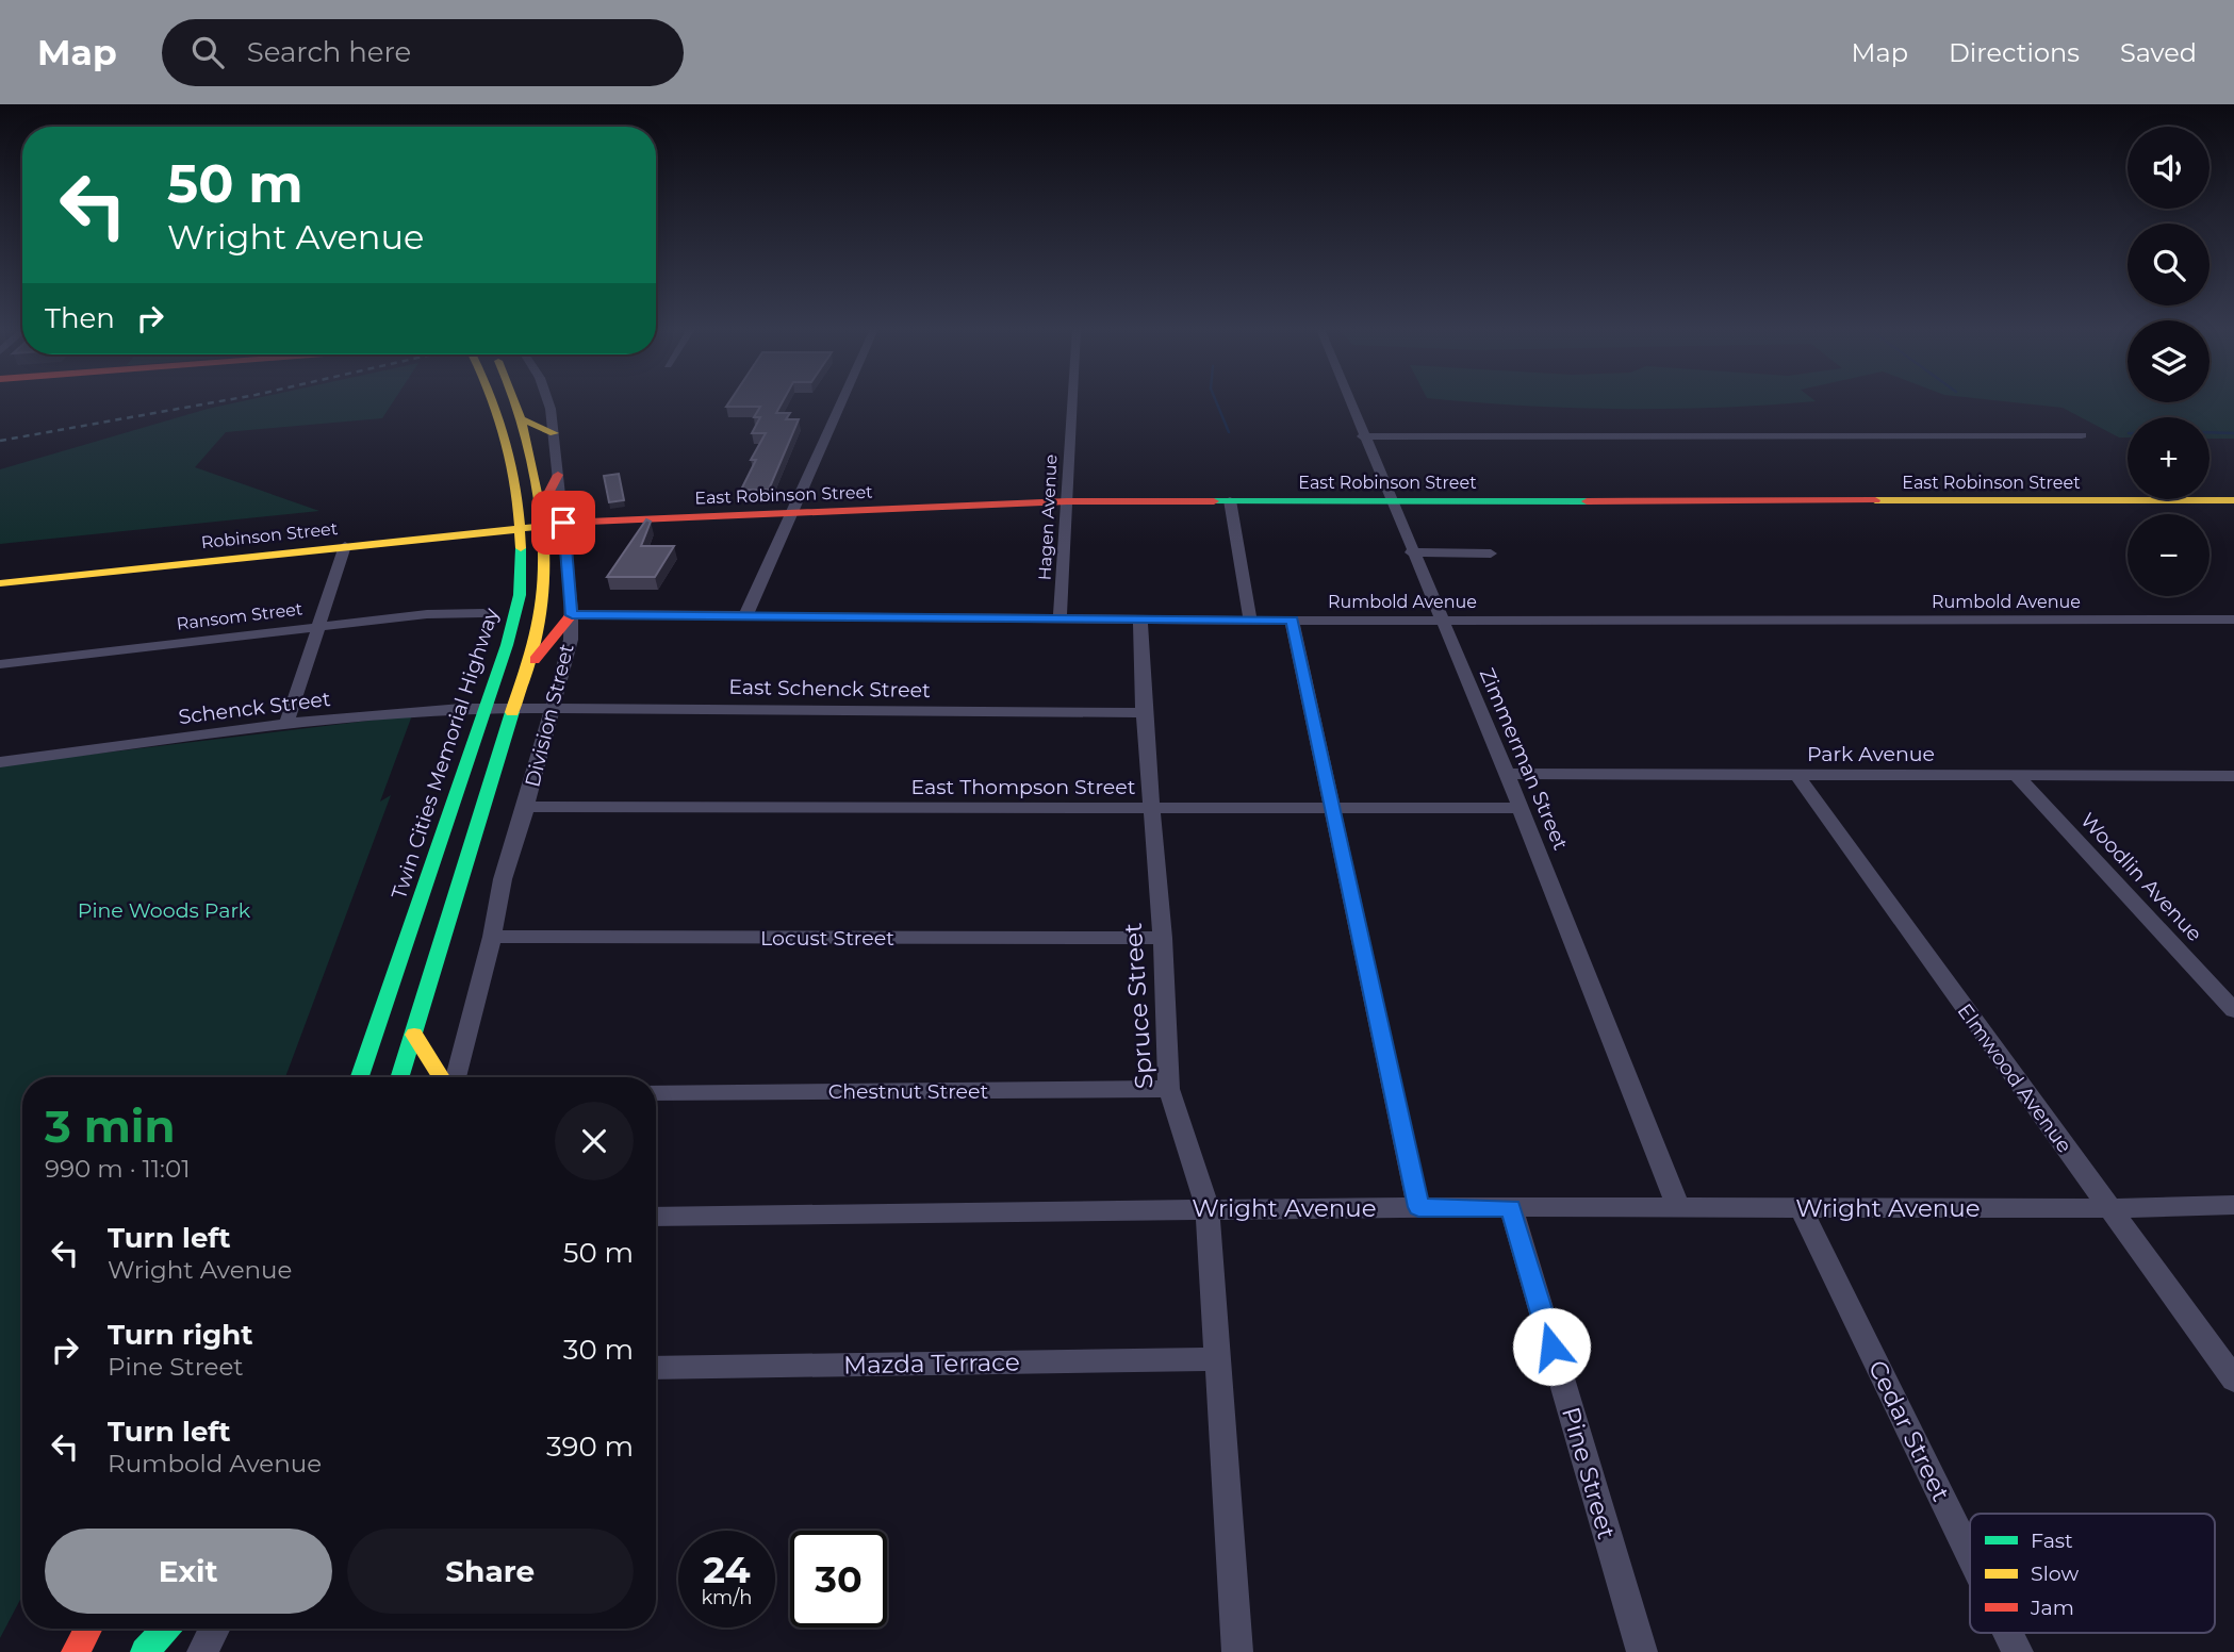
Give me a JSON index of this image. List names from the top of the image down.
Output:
{
  "streets": {
    "main road": ["East Robinson Street", "Robinson Street", "Twin Cities Memorial Highway"],
    "street": [
      "Hagen Avenue",
      "Rumbold Avenue",
      "Ransom Street",
      "East Schenck Street",
      "Schenck Street",
      "Division Street",
      "Park Avenue",
      "Zimmerman Street",
      "East Thompson Street",
      "Woodlin Avenue",
      "Locust Street",
      "Spruce Street",
      "Elmwood Avenue",
      "Chestnut Street",
      "Wright Avenue",
      "Mazda Terrace",
      "Cedar Street",
      "Pine Street"
    ]
  },
  "crossings": [
    ["East Robinson Street", "Hagen Avenue"],
    ["East Robinson Street", "Robinson Street"],
    ["East Robinson Street", "Division Street"],
    ["East Robinson Street", "Zimmerman Street"],
    ["Hagen Avenue", "Rumbold Avenue"],
    ["Robinson Street", "Twin Cities Memorial Highway"],
    ["Rumbold Avenue", "Division Street"],
    ["Rumbold Avenue", "Zimmerman Street"],
    ["Rumbold Avenue", "Spruce Street"],
    ["East Schenck Street", "Schenck Street"],
    ["East Schenck Street", "Division Street"],
    ["East Schenck Street", "Spruce Street"],
    ["Schenck Street", "Twin Cities Memorial Highway"],
    ["Division Street", "East Thompson Street"],
    ["Division Street", "Locust Street"],
    ["Park Avenue", "Zimmerman Street"],
    ["Park Avenue", "Woodlin Avenue"],
    ["Park Avenue", "Elmwood Avenue"],
    ["Zimmerman Street", "East Thompson Street"],
    ["Zimmerman Street", "Wright Avenue"],
    ["East Thompson Street", "Spruce Street"],
    ["Locust Street", "Spruce Street"],
    ["Spruce Street", "Chestnut Street"],
    ["Spruce Street", "Wright Avenue"],
    ["Spruce Street", "Mazda Terrace"],
    ["Elmwood Avenue", "Wright Avenue"],
    ["Wright Avenue", "Cedar Street"],
    ["Wright Avenue", "Pine Street"]
  ],
  "parks": ["Pine Woods Park"],
  "legend": ["Fast", "Slow", "Jam"],
  "page": {
    "header": "Map",
    "search": "Search here",
    "nav": ["Map", "Directions", "Saved"],
    "map_buttons": ["+", "−"],
    "turn": ["50 m", "Wright Avenue"],
    "then": "Then",
    "heading": ["3 min", "990 m · 11:01"],
    "list": [
      {
        "name": "Turn left",
        "note": "Wright Avenue",
        "value": "50 m"
      },
      {
        "name": "Turn right",
        "note": "Pine Street",
        "value": "30 m"
      },
      {
        "name": "Turn left",
        "note": "Rumbold Avenue",
        "value": "390 m"
      }
    ],
    "buttons": ["Exit", "Share"],
    "speed": "24 km/h",
    "limit": "30"
  }
}
